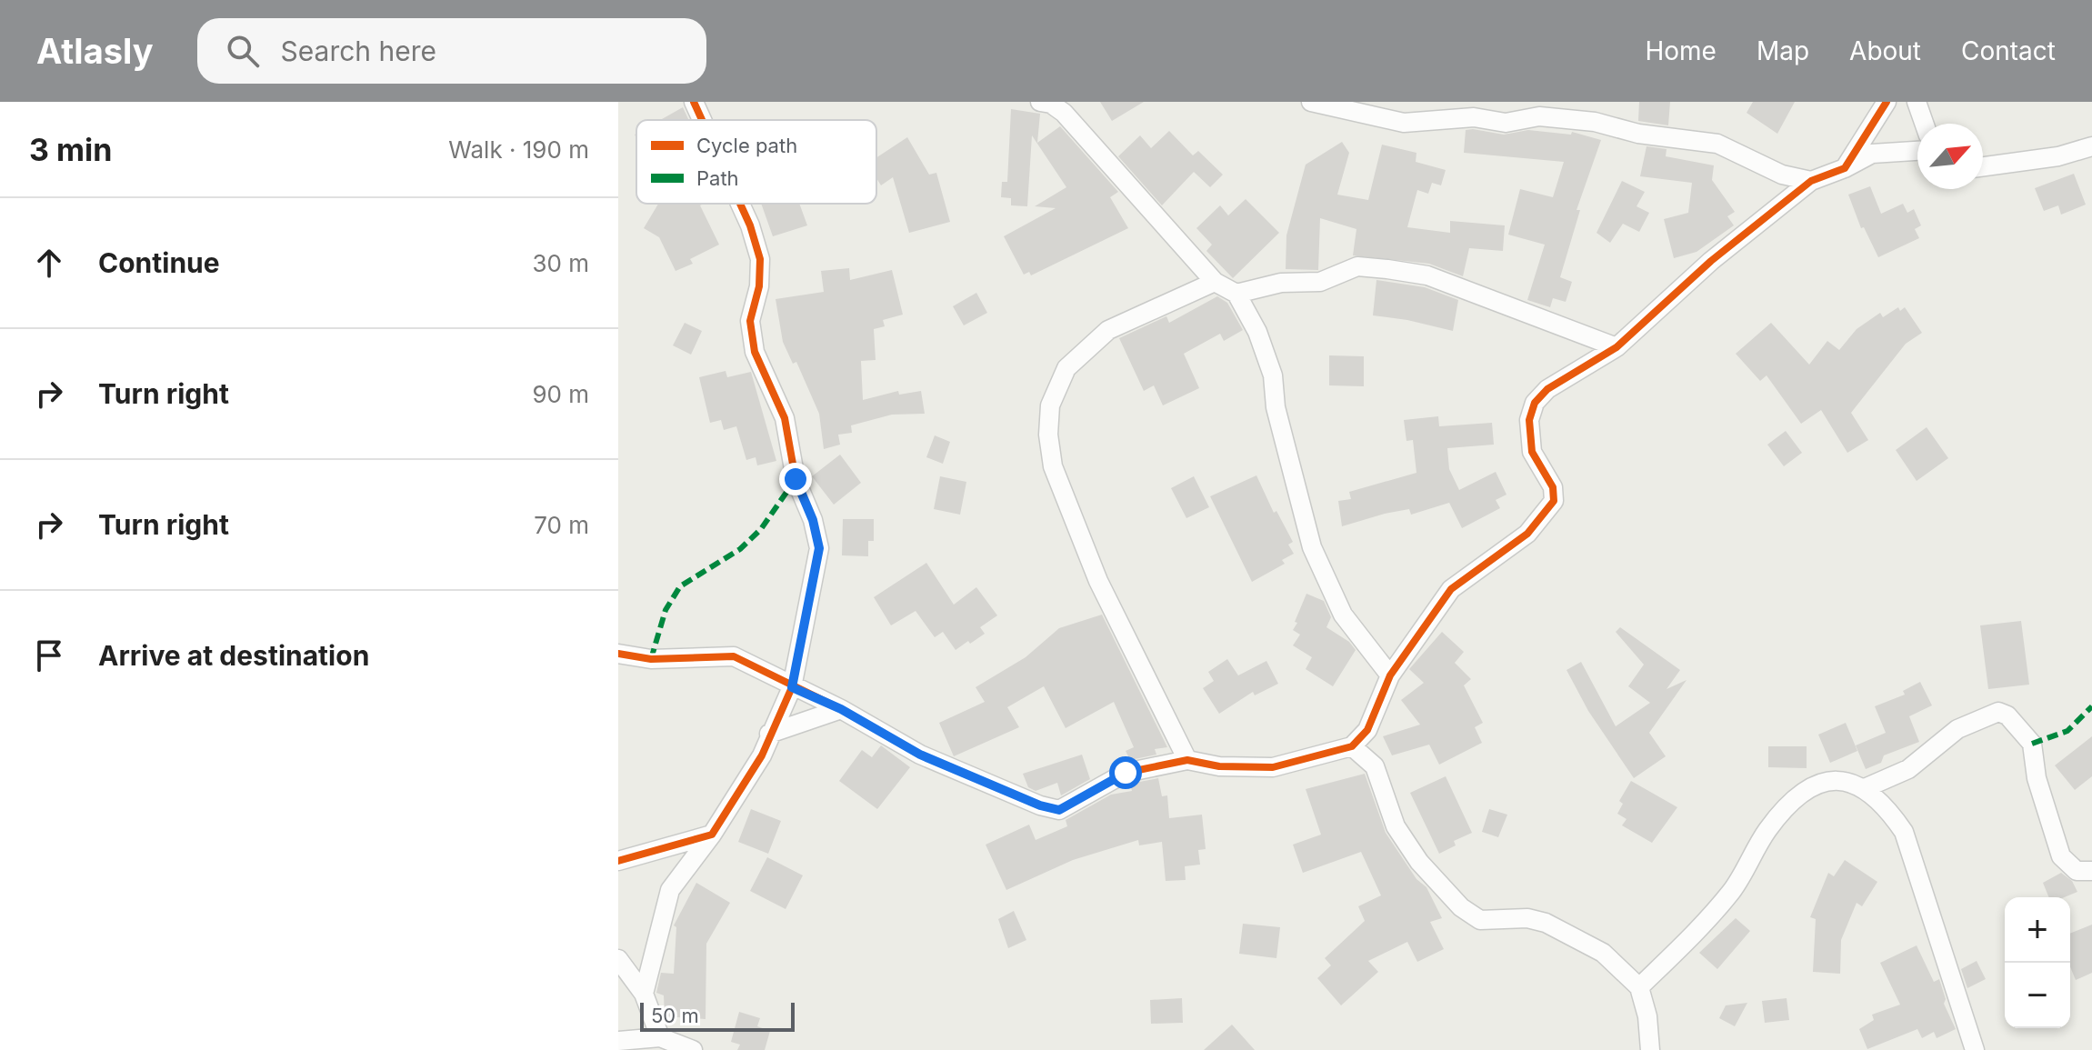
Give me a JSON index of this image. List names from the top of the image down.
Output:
{
  "legend": ["Cycle path", "Path"],
  "scale_bar": "50 m",
  "north": "top right",
  "page": {
    "header": "Atlasly",
    "search": "Search here",
    "nav": [
      "Home",
      "Map",
      "About",
      "Contact"
    ],
    "heading": ["3 min", "Walk · 190 m"],
    "list": [
      ["Continue", "30 m"],
      ["Turn right", "90 m"],
      ["Turn right", "70 m"],
      "Arrive at destination"
    ],
    "map_buttons": ["+", "−"],
    "scale": "50 m"
  }
}
